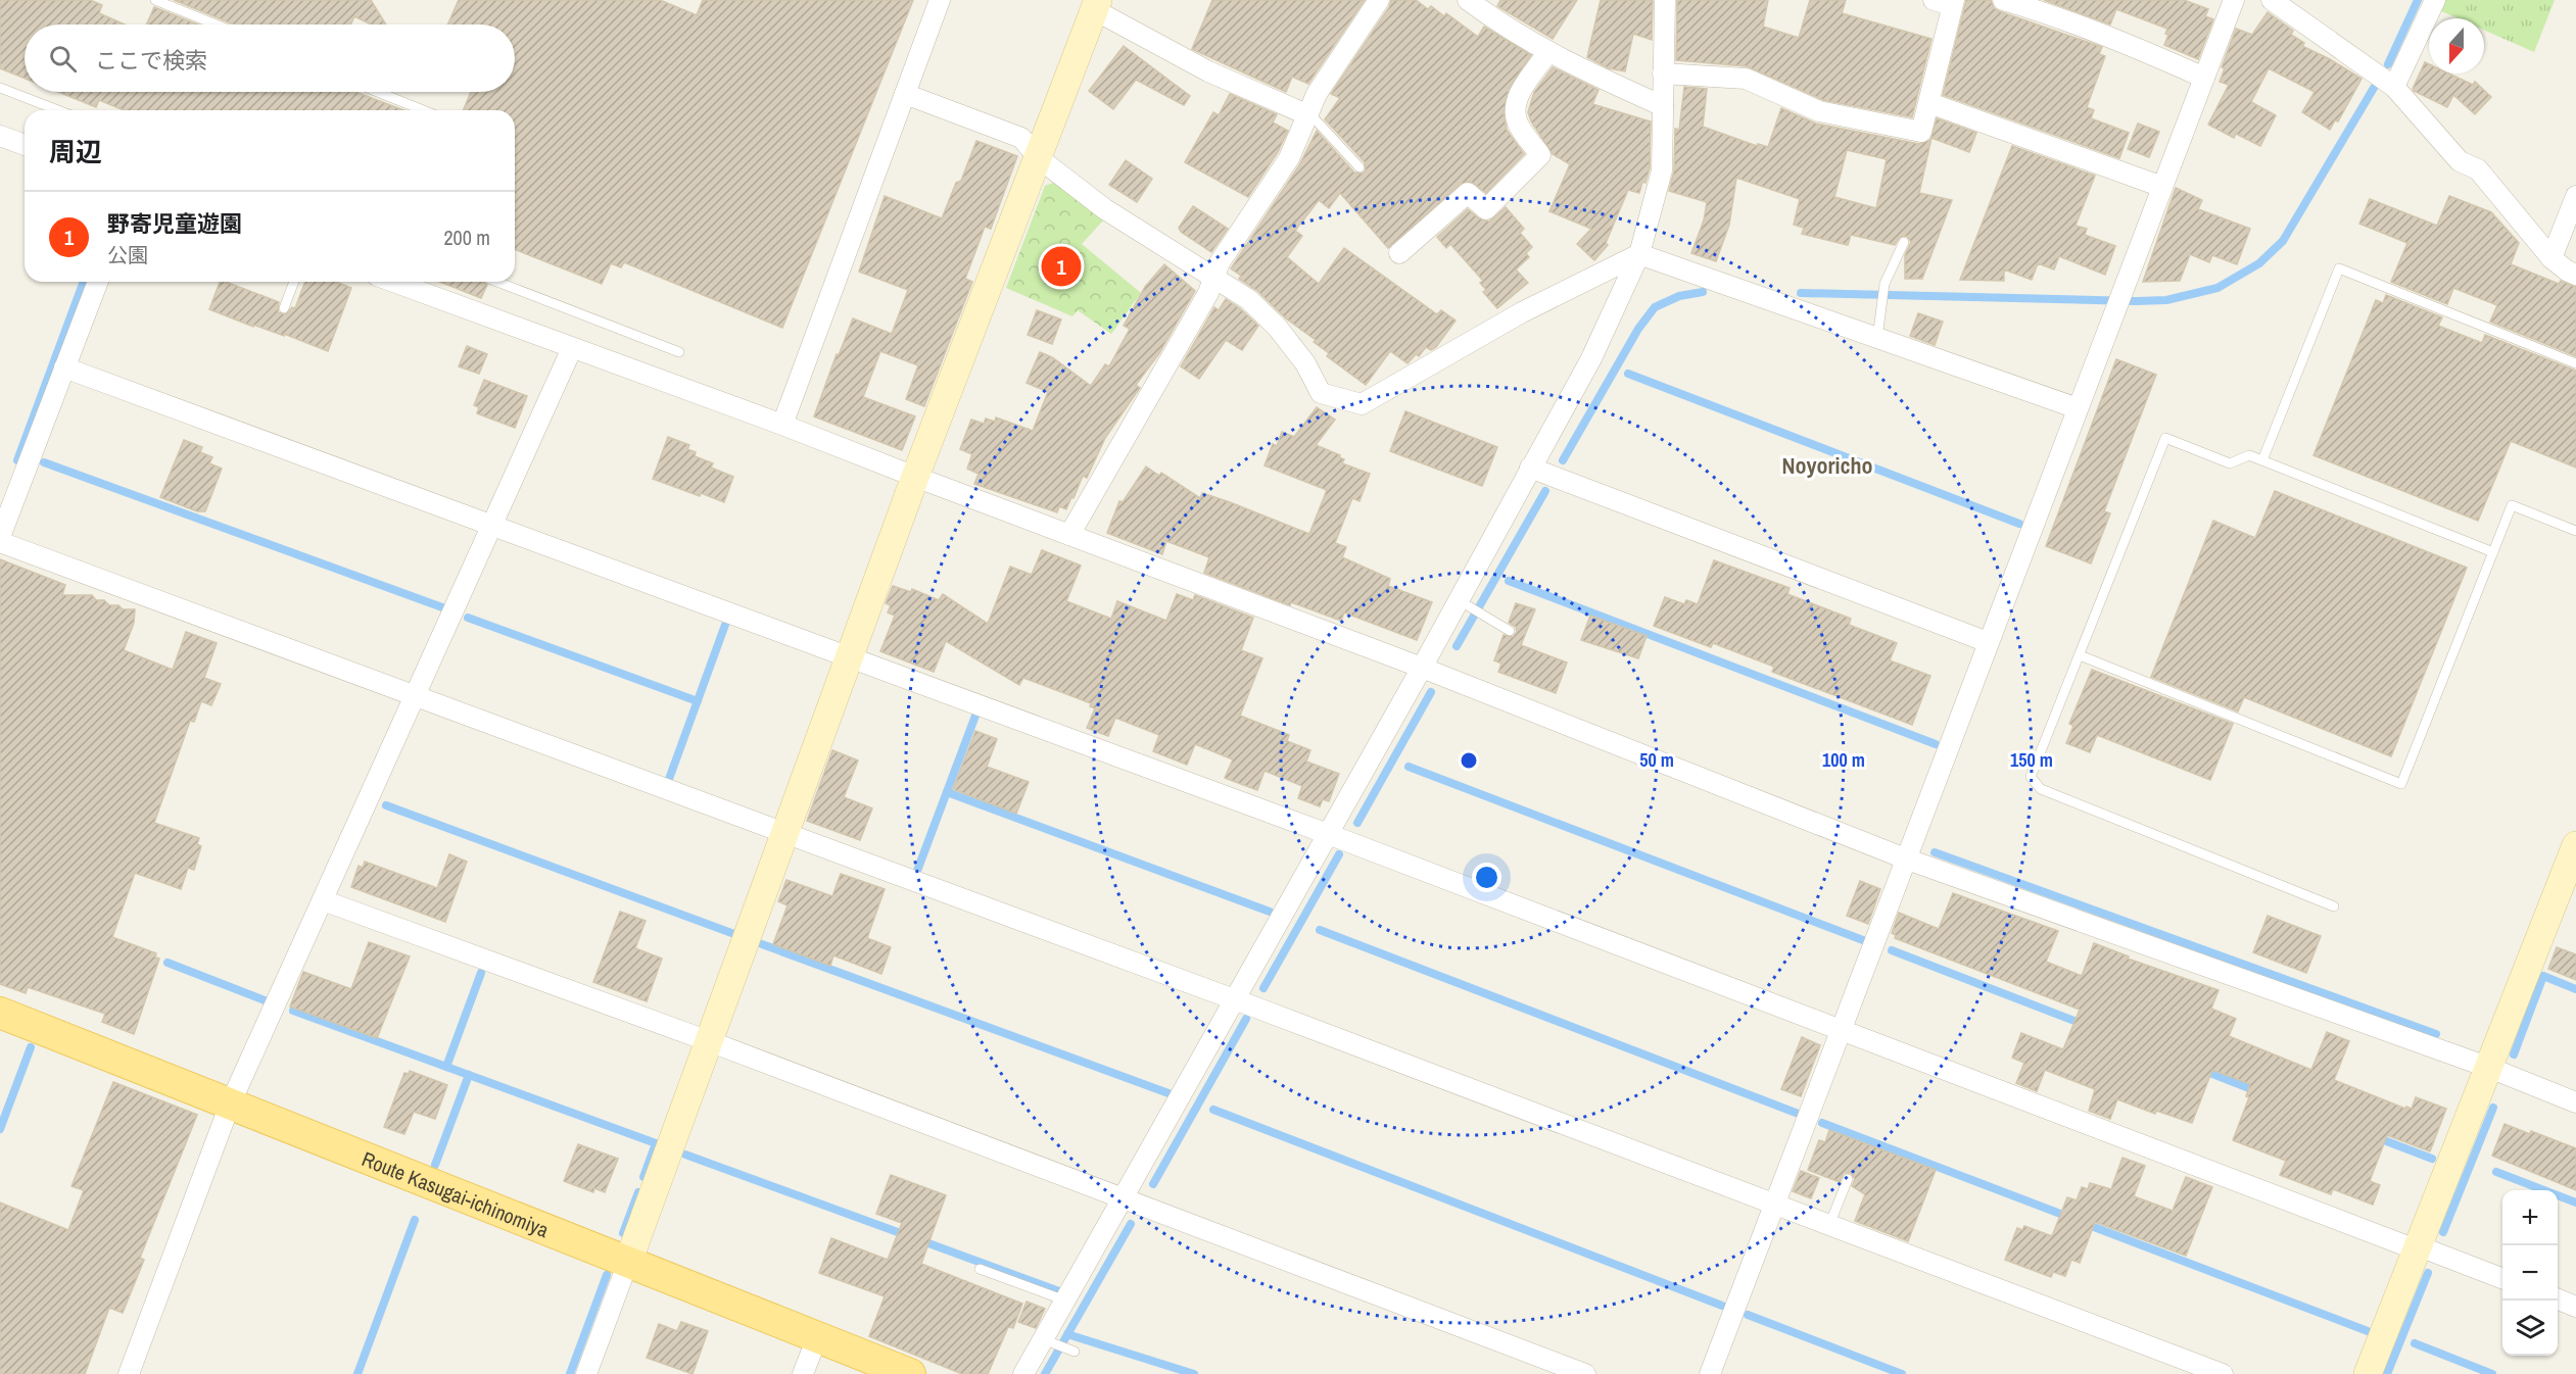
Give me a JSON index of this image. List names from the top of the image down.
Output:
{
  "streets": {
    "main road": ["Route Kasugai-ichinomiya"]
  },
  "districts": ["Noyoricho"],
  "north": "bottom",
  "page": {
    "search": "ここで検索",
    "heading": "周辺",
    "list": [
      {
        "mark": "1",
        "name": "野寄児童遊園",
        "note": "公園",
        "value": "200 m"
      }
    ],
    "pins": "1",
    "map_buttons": ["+", "−"]
  },
  "rings": ["50 m", "100 m", "150 m"]
}
